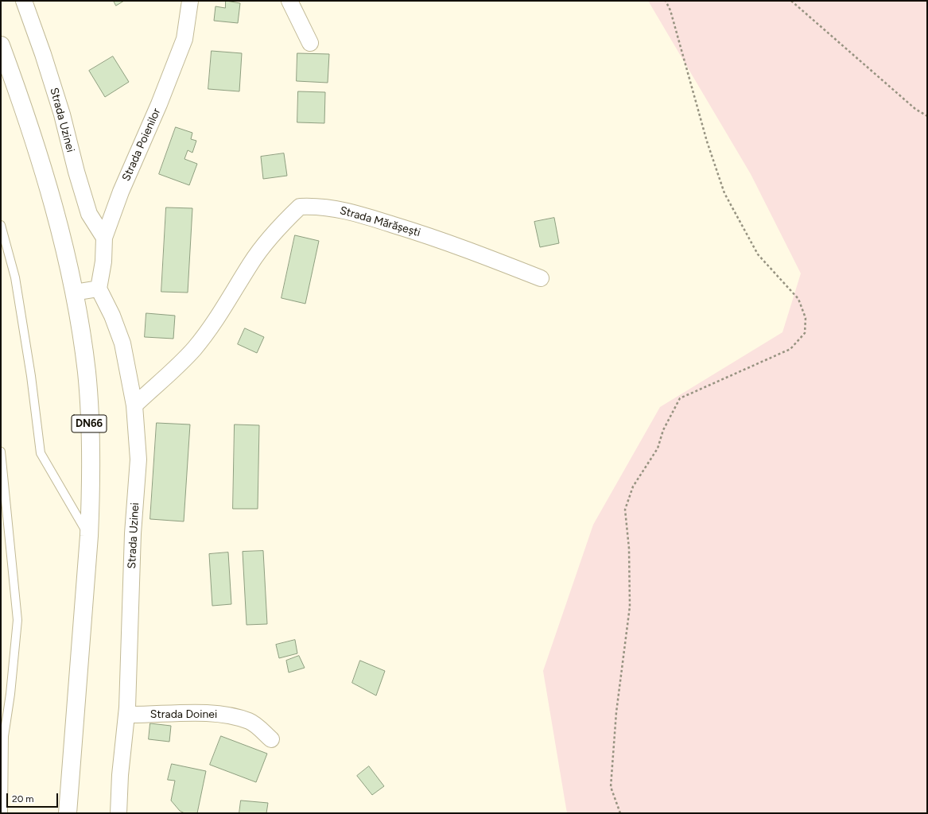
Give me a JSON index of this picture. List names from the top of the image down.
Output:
{
  "streets": {
    "main road": ["DN66"],
    "street": [
      "Strada Uzinei",
      "Strada Poienilor",
      "Strada Mărășești",
      "Strada Doinei"
    ]
  },
  "crossings": [
    ["Strada Uzinei", "Strada Poienilor"],
    ["Strada Uzinei", "Strada Mărășești"],
    ["Strada Uzinei", "Strada Doinei"]
  ],
  "scale_bar": "20 m"
}
